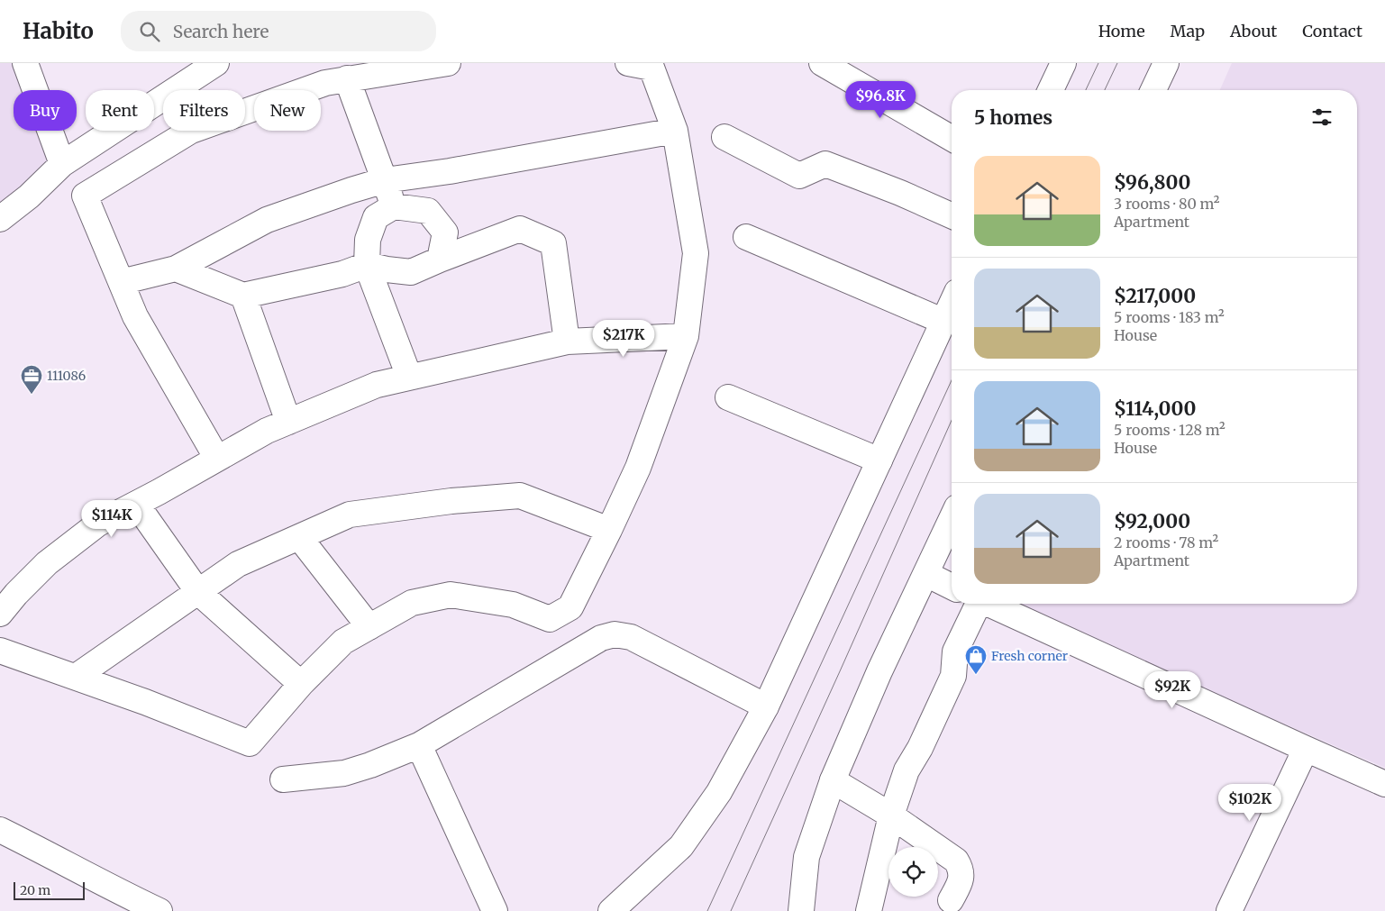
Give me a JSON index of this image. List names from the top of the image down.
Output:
{
  "places": {
    "office": ["111086"],
    "shop": ["Fresh corner"]
  },
  "scale_bar": "20 m",
  "page": {
    "header": "Habito",
    "search": "Search here",
    "nav": [
      "Home",
      "Map",
      "About",
      "Contact"
    ],
    "price": [
      "$96.8K",
      "$217K",
      "$114K",
      "$92K",
      "$102K"
    ],
    "chip": [
      "Buy",
      "Rent",
      "Filters",
      "New"
    ],
    "heading": "5 homes",
    "list": [
      {
        "name": "$96,800",
        "note": "3 rooms · 80 m² · Apartment"
      },
      {
        "name": "$217,000",
        "note": "5 rooms · 183 m² · House"
      },
      {
        "name": "$114,000",
        "note": "5 rooms · 128 m² · House"
      },
      {
        "name": "$92,000",
        "note": "2 rooms · 78 m² · Apartment"
      }
    ],
    "scale": "20 m"
  }
}
